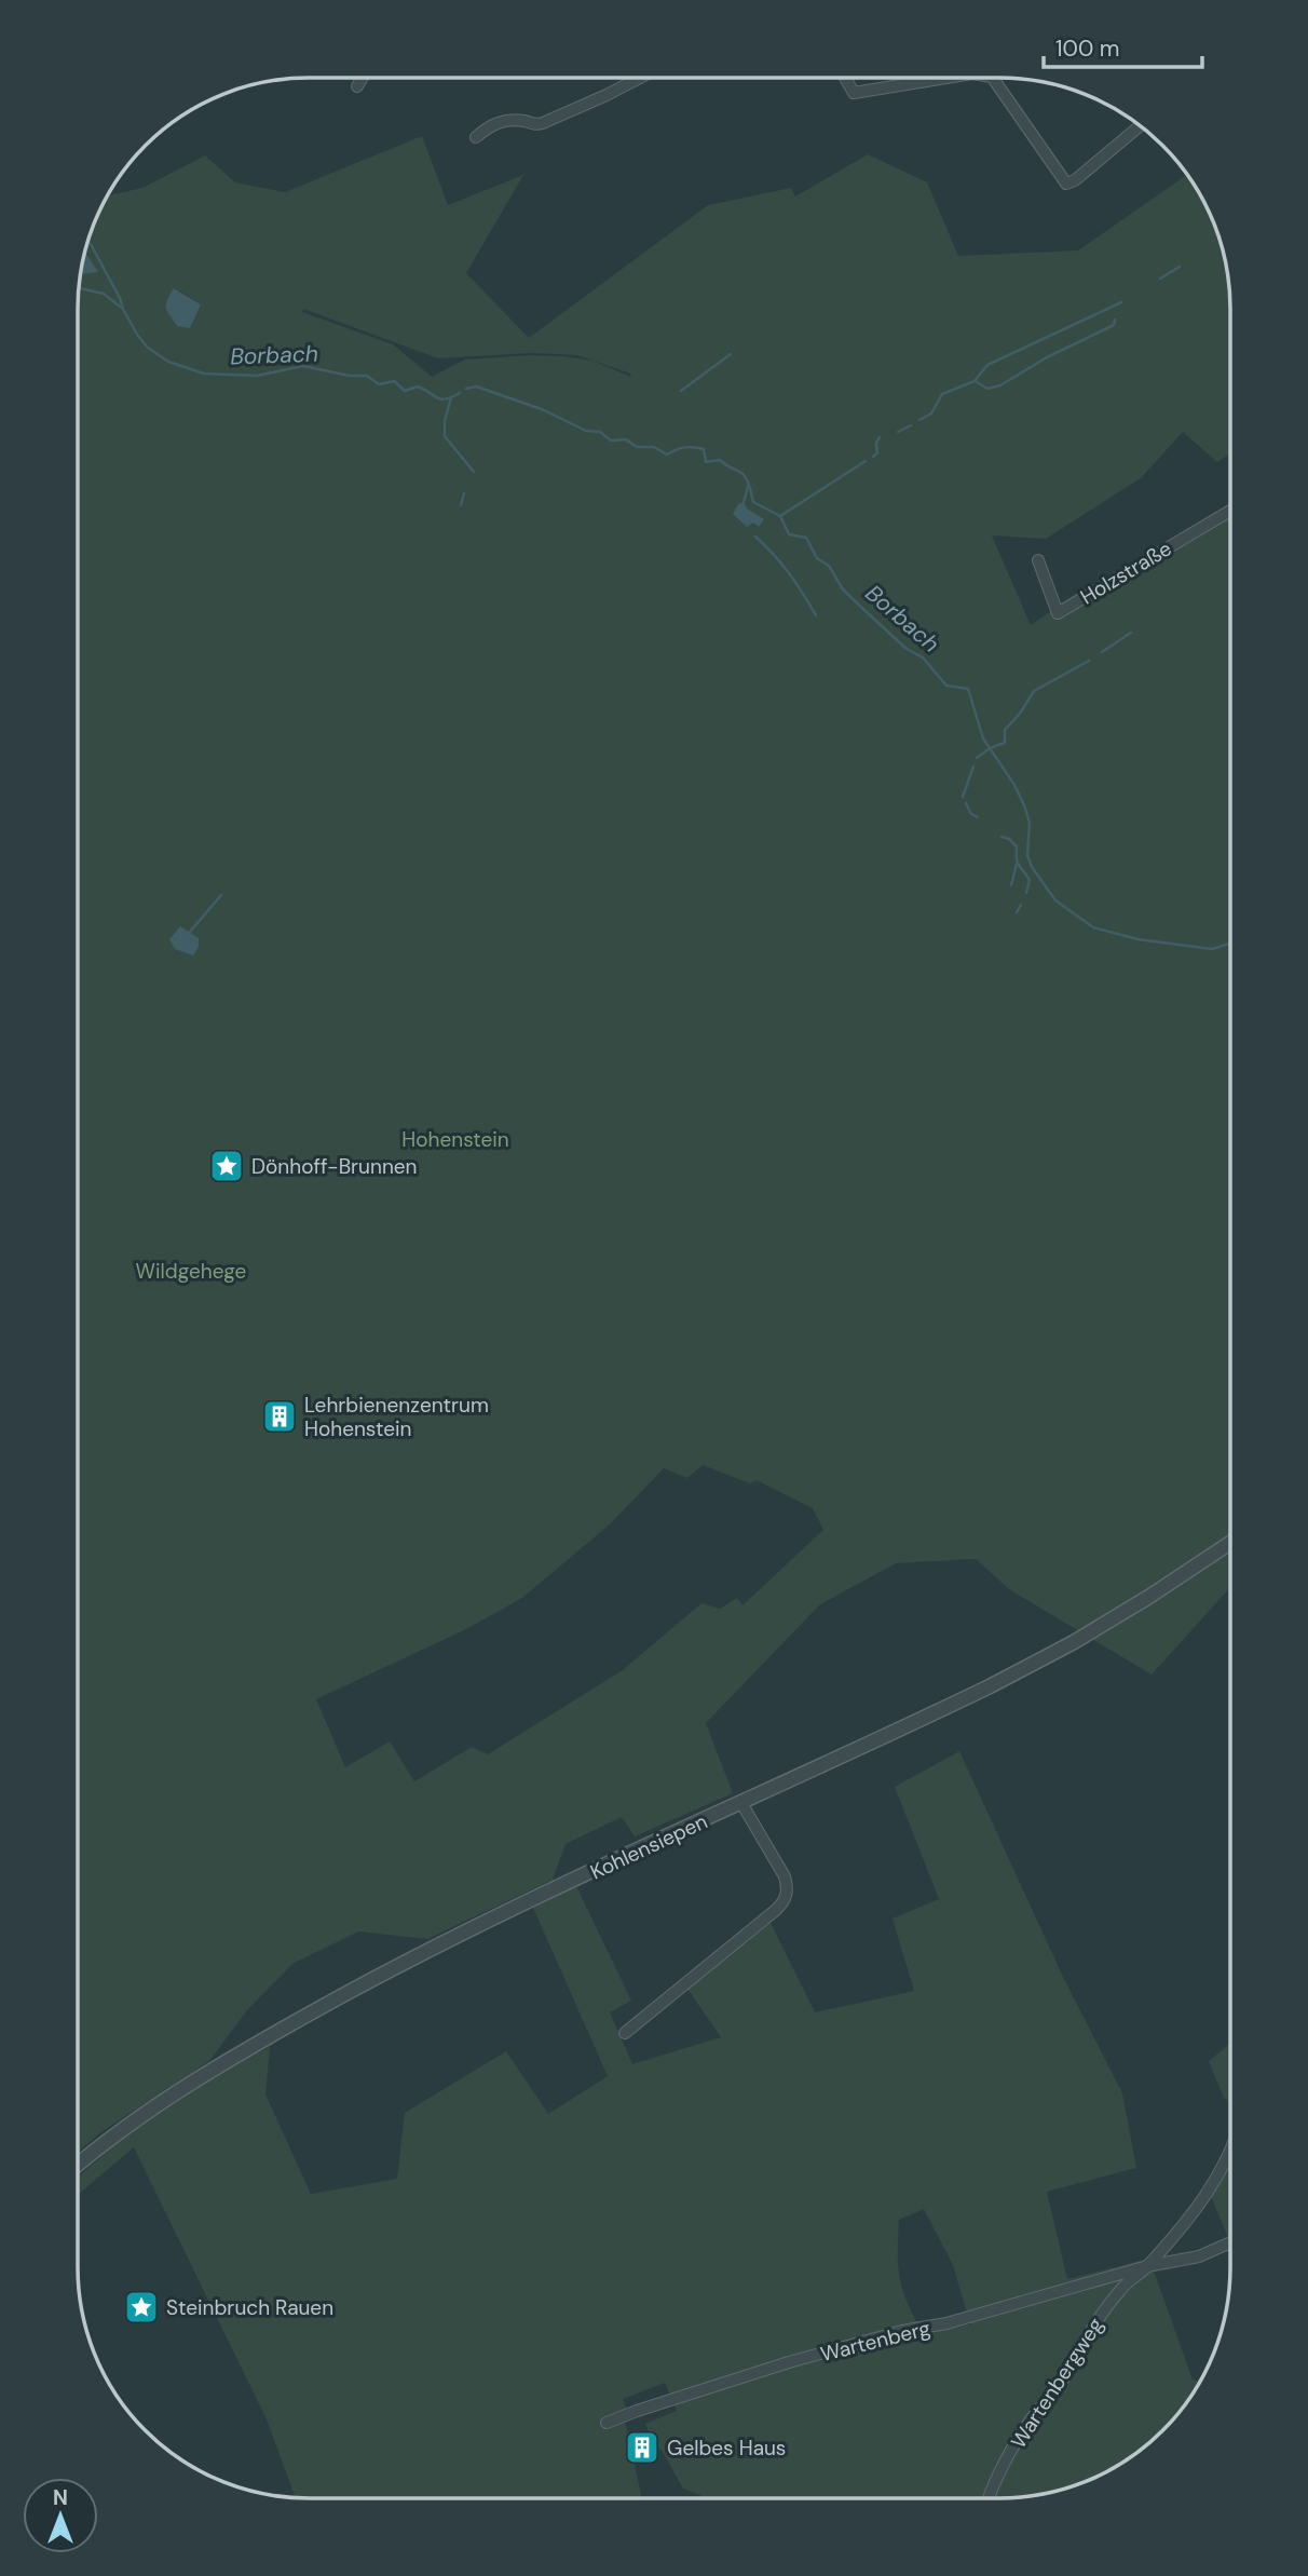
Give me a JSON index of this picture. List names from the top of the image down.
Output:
{
  "streets": {
    "street": [
      "Holzstraße",
      "Kohlensiepen",
      "Wartenberg",
      "Wartenbergweg"
    ]
  },
  "crossings": [
    ["Wartenberg", "Wartenbergweg"]
  ],
  "water": ["Borbach"],
  "parks": ["Hohenstein", "Wildgehege"],
  "places": {
    "place": ["Dönhoff-Brunnen", "Steinbruch Rauen"],
    "building": ["Lehrbienenzentrum Hohenstein", "Gelbes Haus"]
  },
  "scale_bar": "100 m",
  "north": "top"
}
